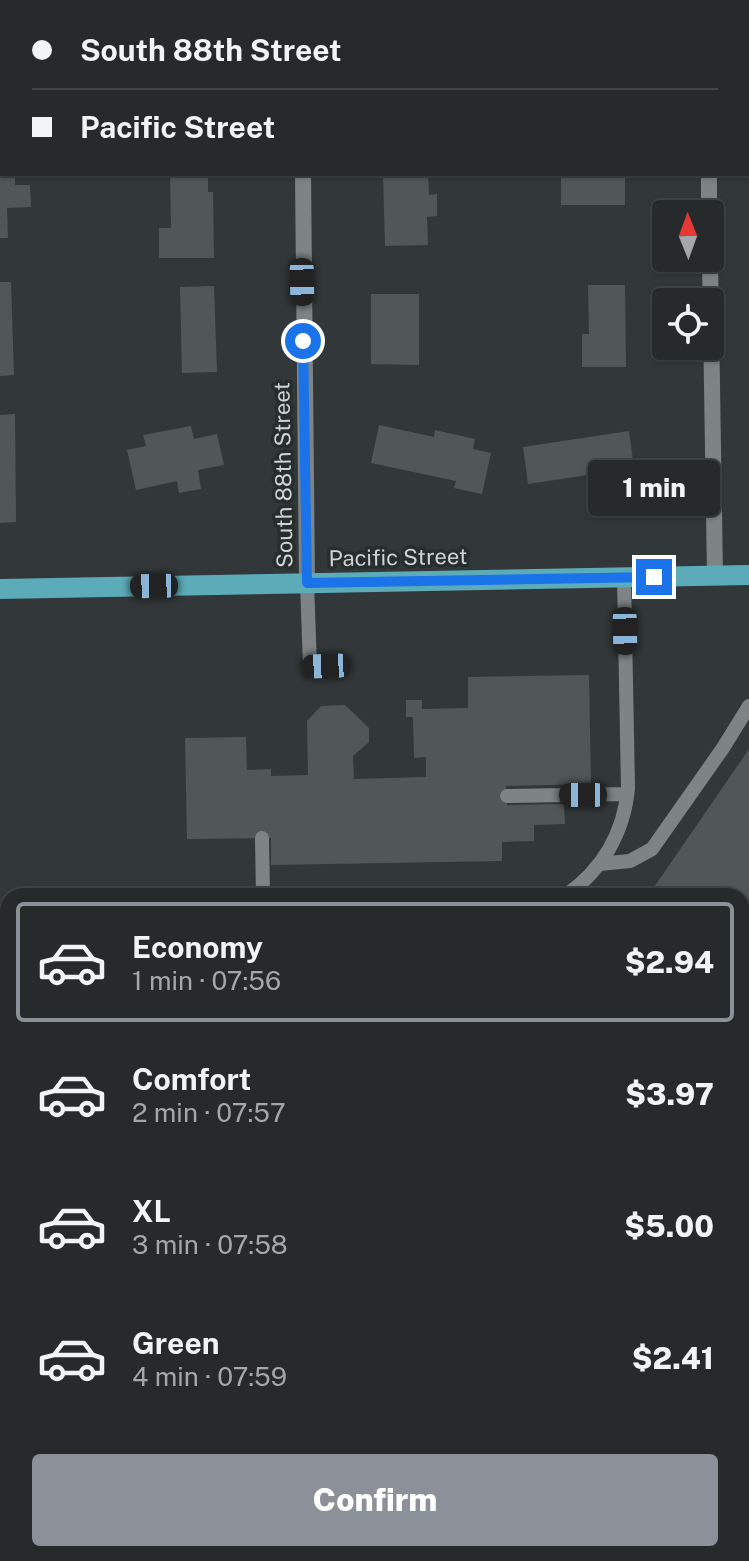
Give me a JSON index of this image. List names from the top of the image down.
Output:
{
  "streets": {
    "main road": ["Pacific Street"],
    "street": ["South 88th Street"]
  },
  "crossings": [
    ["South 88th Street", "Pacific Street"]
  ],
  "north": "top",
  "page": {
    "banner": ["South 88th Street", "Pacific Street"],
    "bubble": "1 min",
    "list": [
      {
        "name": "Economy",
        "note": "1 min · 07:56",
        "value": "$2.94"
      },
      {
        "name": "Comfort",
        "note": "2 min · 07:57",
        "value": "$3.97"
      },
      {
        "name": "XL",
        "note": "3 min · 07:58",
        "value": "$5.00"
      },
      {
        "name": "Green",
        "note": "4 min · 07:59",
        "value": "$2.41"
      }
    ],
    "buttons": "Confirm"
  }
}
